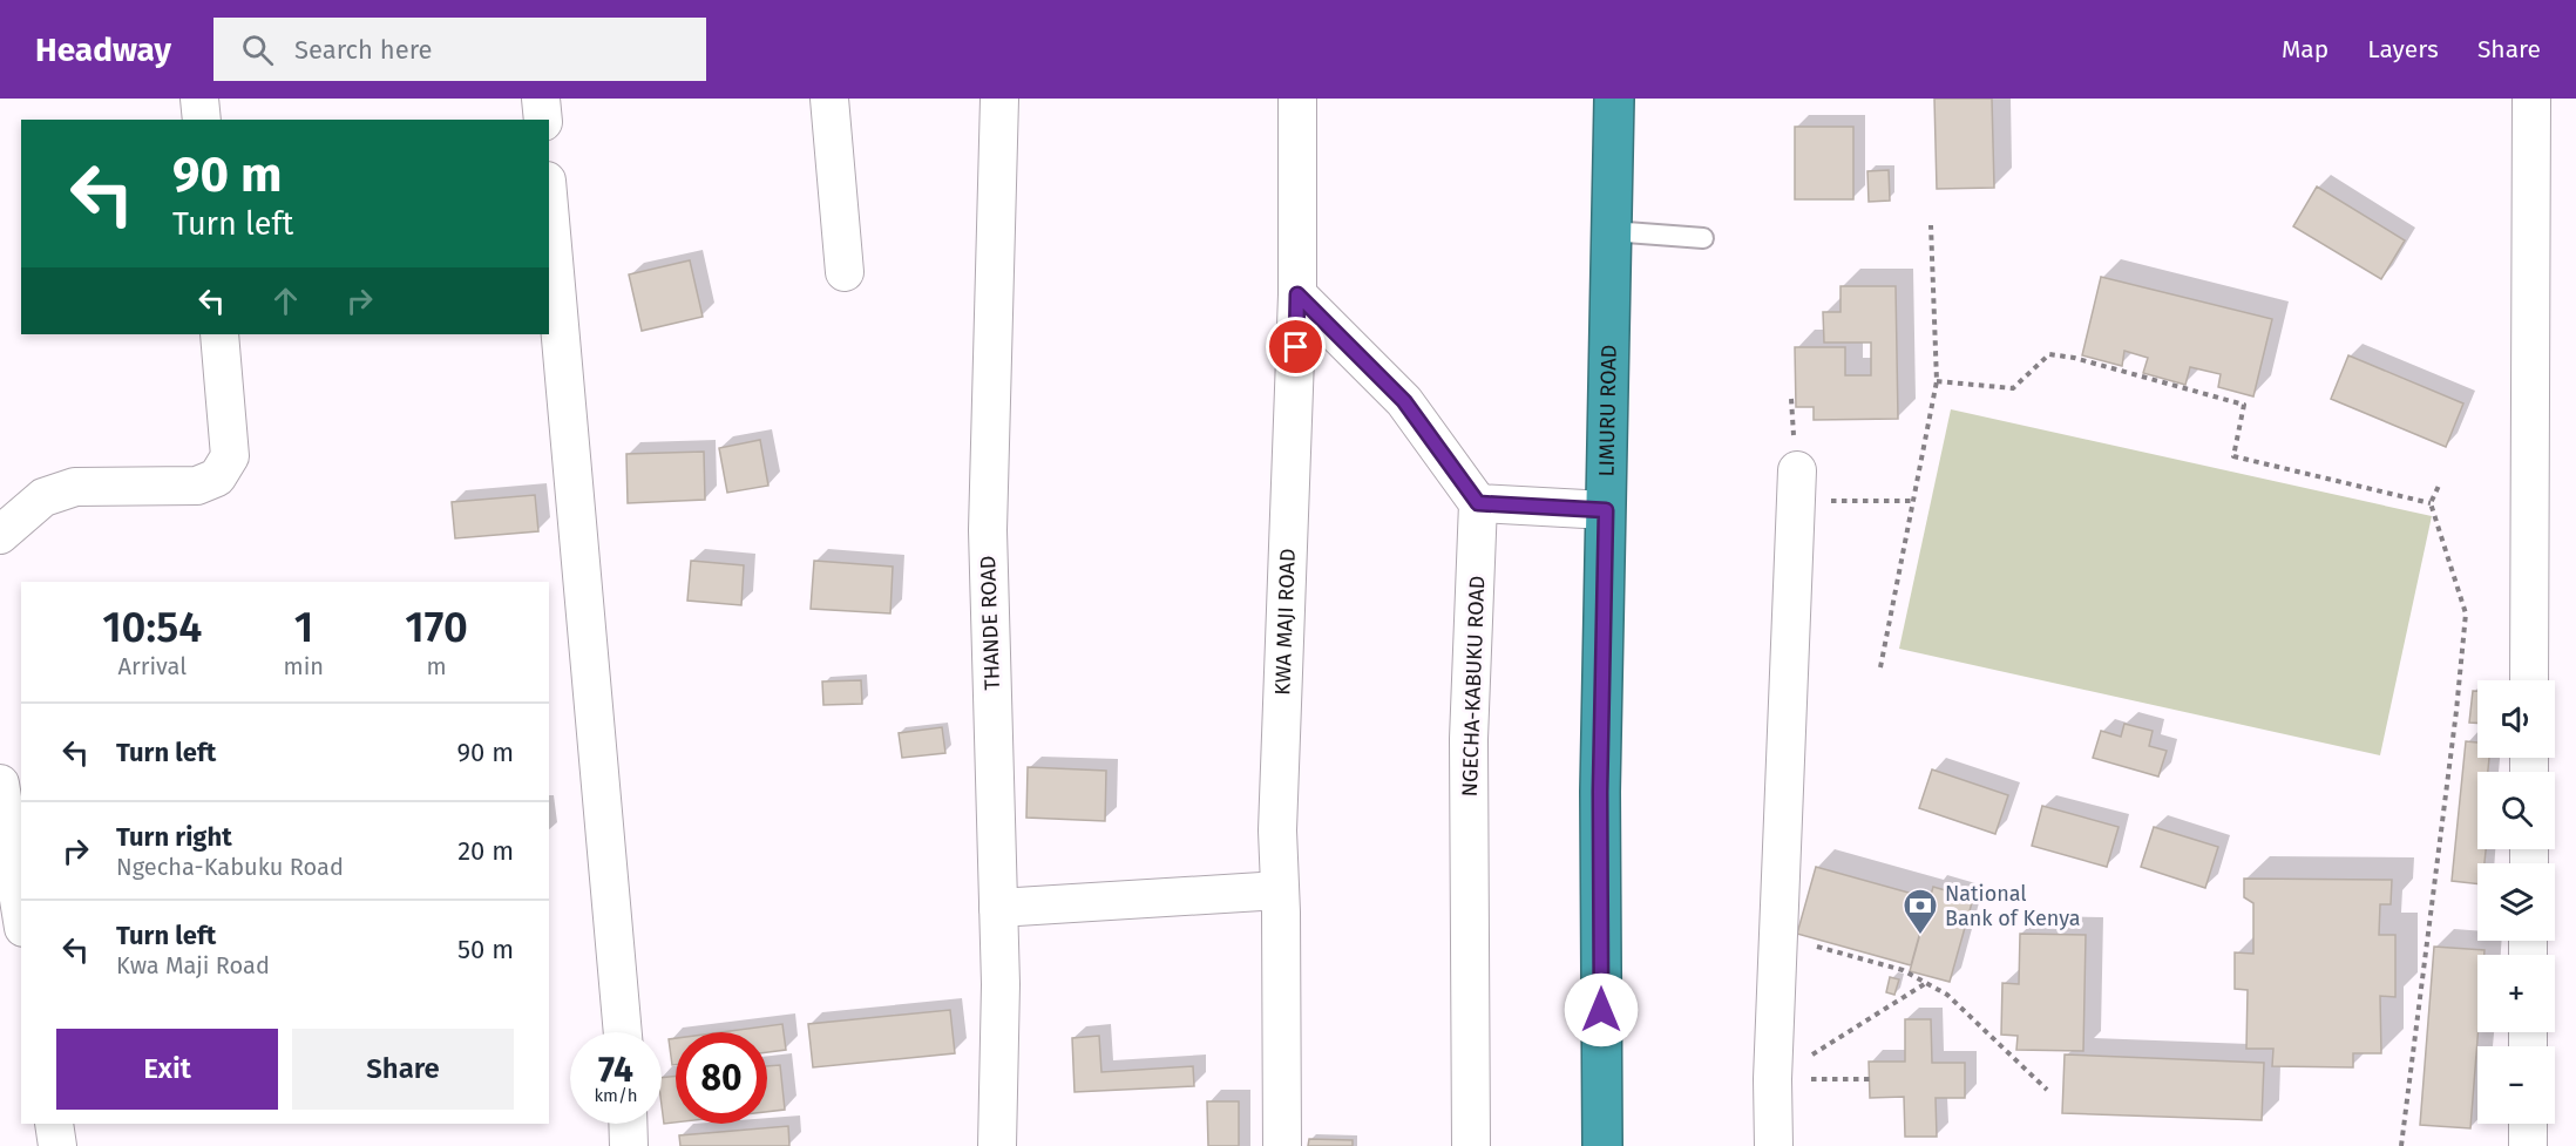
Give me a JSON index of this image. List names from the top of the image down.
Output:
{
  "streets": {
    "highway": ["LIMURU ROAD"],
    "street": ["THANDE ROAD", "KWA MAJI ROAD", "NGECHA-KABUKU ROAD"]
  },
  "places": {
    "bank": ["National Bank of Kenya"]
  },
  "page": {
    "header": "Headway",
    "search": "Search here",
    "nav": ["Map", "Layers", "Share"],
    "turn": ["90 m", "Turn left"],
    "eta": [
      "10:54",
      "Arrival",
      "1",
      "min",
      "170",
      "m"
    ],
    "map_buttons": ["+", "−"],
    "list": [
      {
        "name": "Turn left",
        "value": "90 m"
      },
      {
        "name": "Turn right",
        "note": "Ngecha-Kabuku Road",
        "value": "20 m"
      },
      {
        "name": "Turn left",
        "note": "Kwa Maji Road",
        "value": "50 m"
      }
    ],
    "buttons": ["Exit", "Share"],
    "speed": "74 km/h",
    "limit": "80"
  }
}
